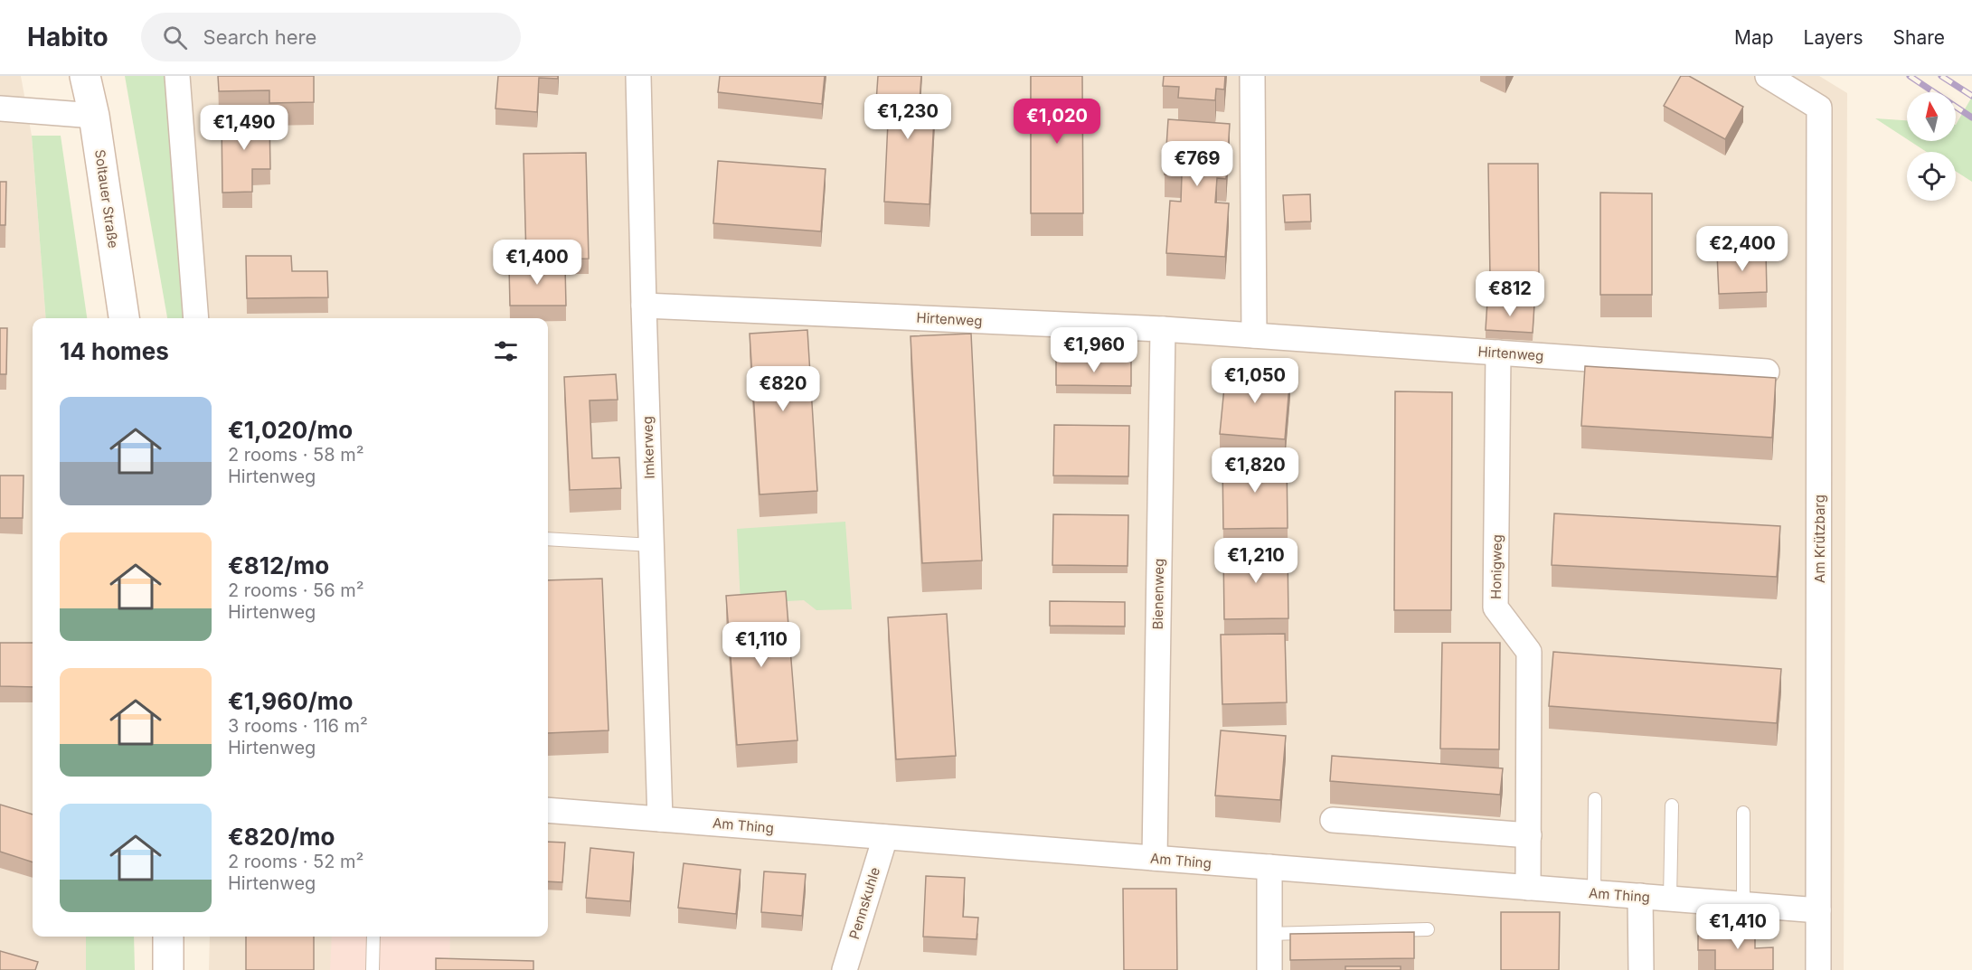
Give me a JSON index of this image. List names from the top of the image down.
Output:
{
  "streets": {
    "main road": ["Soltauer Straße"],
    "street": [
      "Hirtenweg",
      "Imkerweg",
      "Am Krützbarg",
      "Honigweg",
      "Bienenweg",
      "Am Thing",
      "Pennskuhle"
    ]
  },
  "crossings": [
    ["Hirtenweg", "Imkerweg"],
    ["Hirtenweg", "Honigweg"],
    ["Hirtenweg", "Bienenweg"],
    ["Imkerweg", "Am Thing"],
    ["Am Krützbarg", "Am Thing"],
    ["Honigweg", "Am Thing"],
    ["Bienenweg", "Am Thing"],
    ["Am Thing", "Pennskuhle"]
  ],
  "north": "top",
  "page": {
    "header": "Habito",
    "search": "Search here",
    "nav": ["Map", "Layers", "Share"],
    "price": [
      "€1,230",
      "€1,020",
      "€1,490",
      "€769",
      "€2,400",
      "€1,400",
      "€812",
      "€1,960",
      "€1,050",
      "€820",
      "€1,820",
      "€1,210",
      "€1,110",
      "€1,410"
    ],
    "heading": "14 homes",
    "list": [
      {
        "name": "€1,020/mo",
        "note": "2 rooms · 58 m² · Hirtenweg"
      },
      {
        "name": "€812/mo",
        "note": "2 rooms · 56 m² · Hirtenweg"
      },
      {
        "name": "€1,960/mo",
        "note": "3 rooms · 116 m² · Hirtenweg"
      },
      {
        "name": "€820/mo",
        "note": "2 rooms · 52 m² · Hirtenweg"
      }
    ]
  }
}
